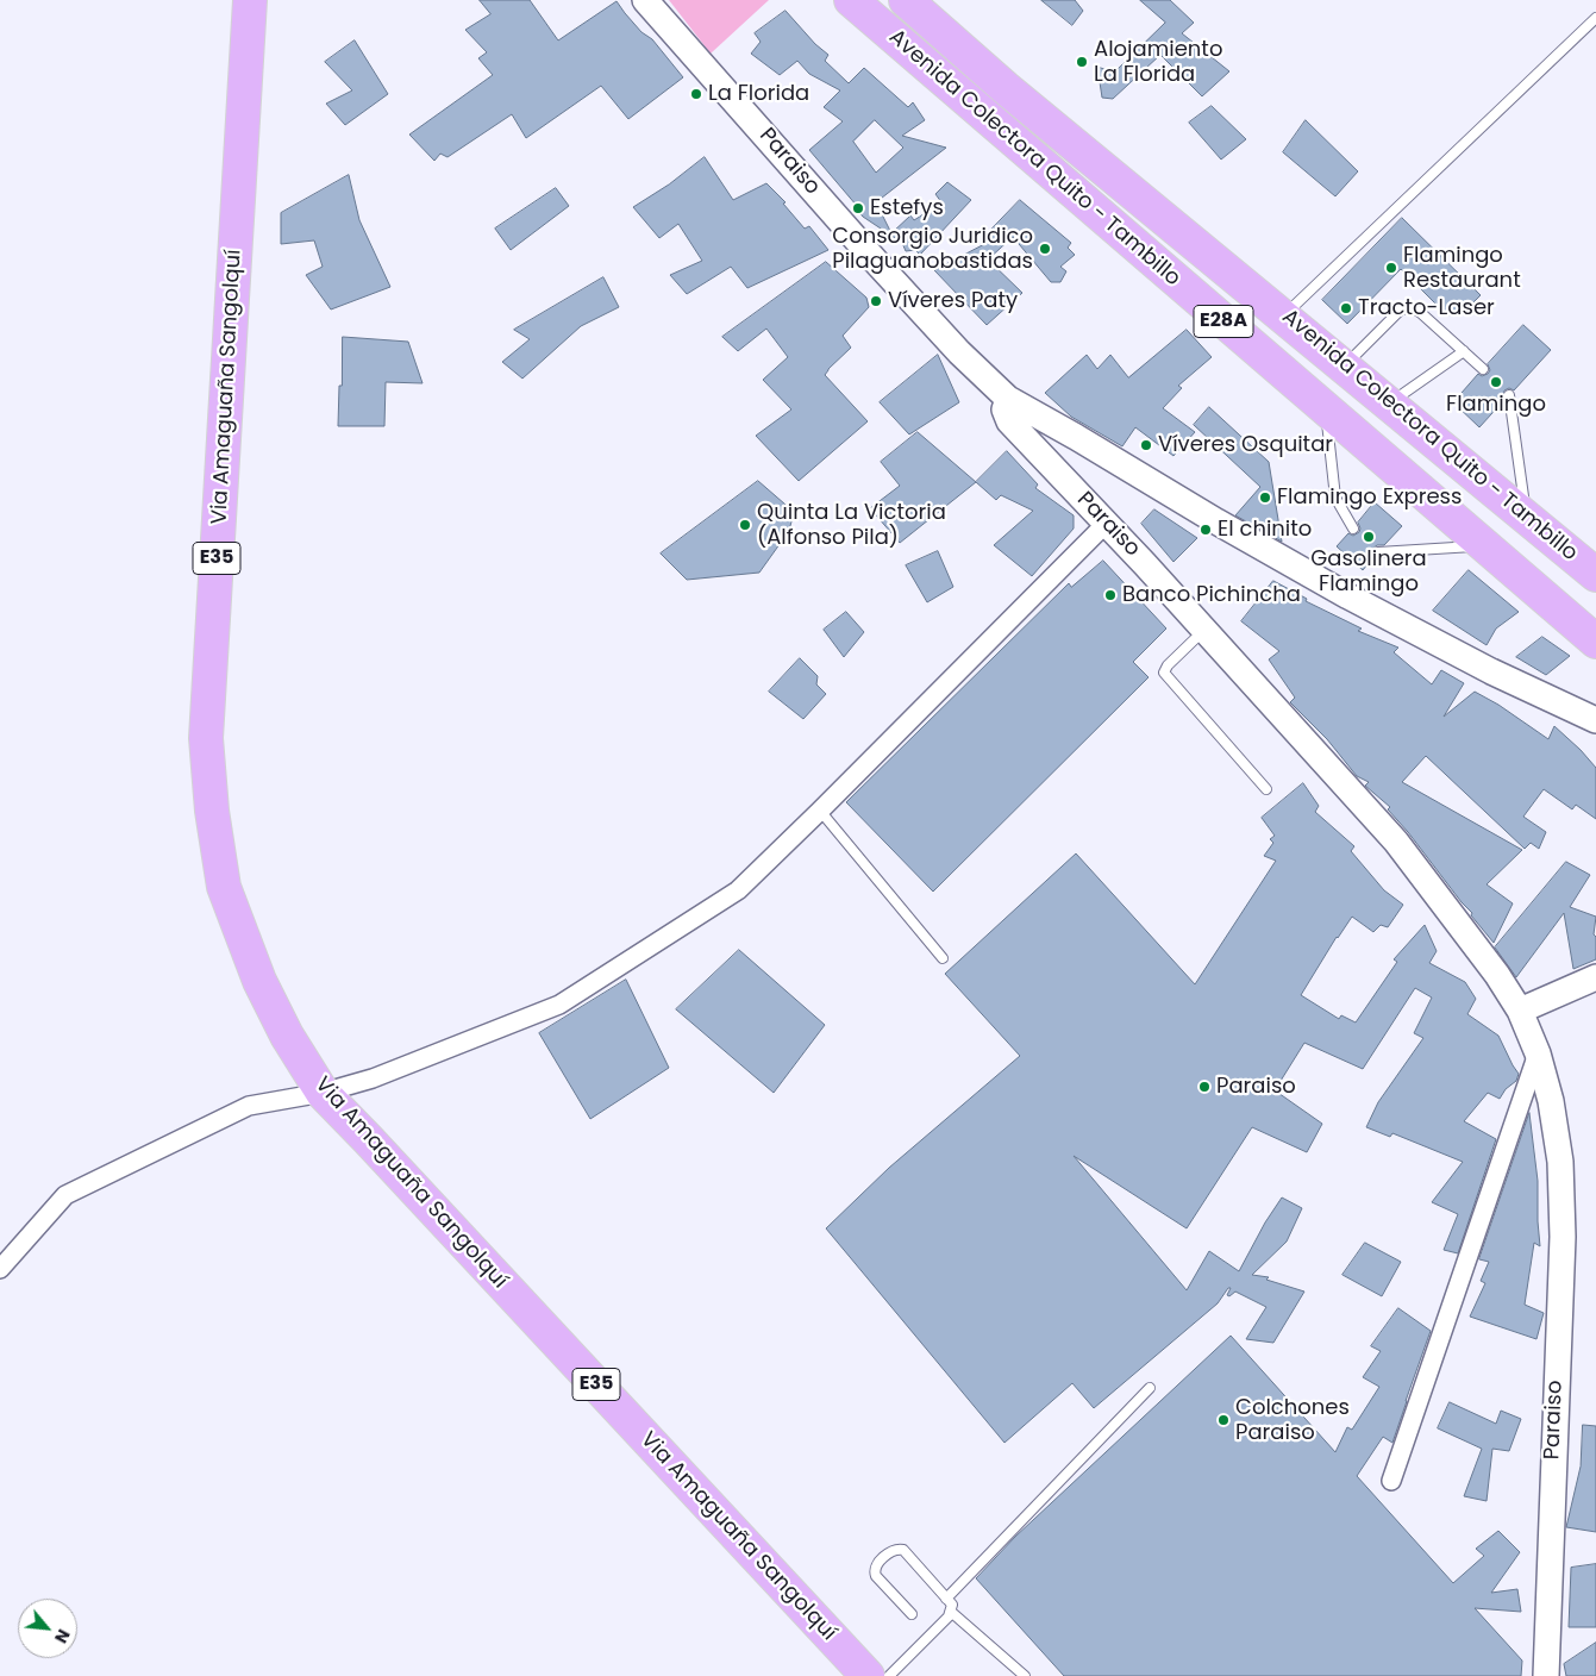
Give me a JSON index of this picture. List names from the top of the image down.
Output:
{
  "streets": {
    "highway": [
      "Avenida Colectora Quito - Tambillo",
      "E28A",
      "Via Amaguaña Sangolquí",
      "E35"
    ],
    "street": ["Paraiso"]
  },
  "places": [
    "Alojamiento La Florida",
    "La Florida",
    "Estefys",
    "Consorgio Juridico Pilaguanobastidas",
    "Flamingo Restaurant",
    "Víveres Paty",
    "Tracto-Laser",
    "Flamingo",
    "Víveres Osquitar",
    "Flamingo Express",
    "Quinta La Victoria (Alfonso Pila)",
    "El chinito",
    "Gasolinera Flamingo",
    "Banco Pichincha",
    "Paraiso",
    "Colchones Paraiso"
  ],
  "north": "bottom right"
}
